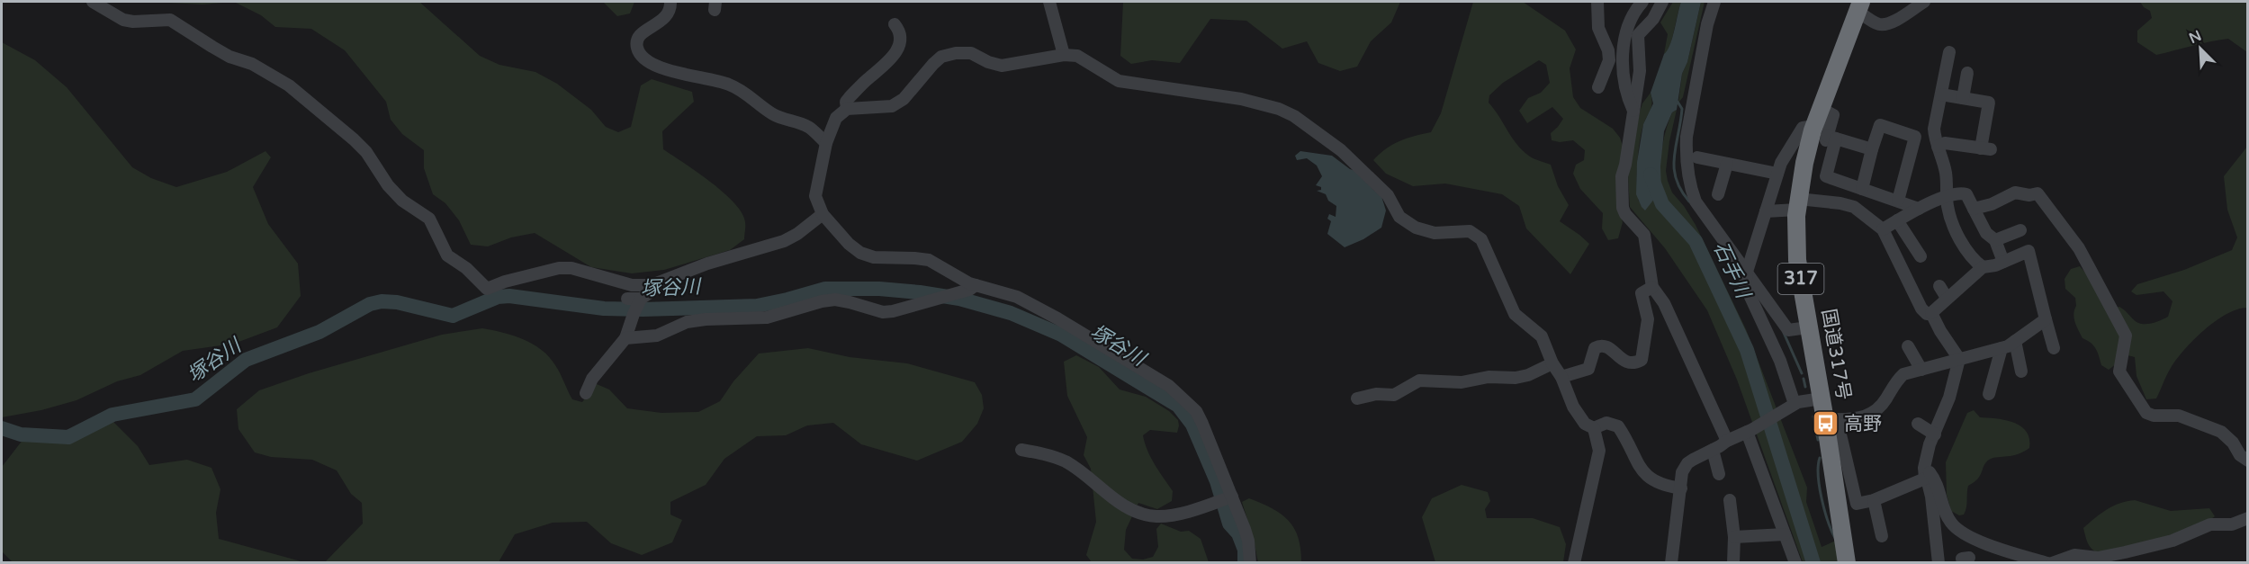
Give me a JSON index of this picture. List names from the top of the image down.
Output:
{
  "streets": {
    "highway": ["317", "国道317号"]
  },
  "water": ["石手川", "塚谷川"],
  "places": {
    "bus stop": ["高野"]
  },
  "north": "top left"
}
